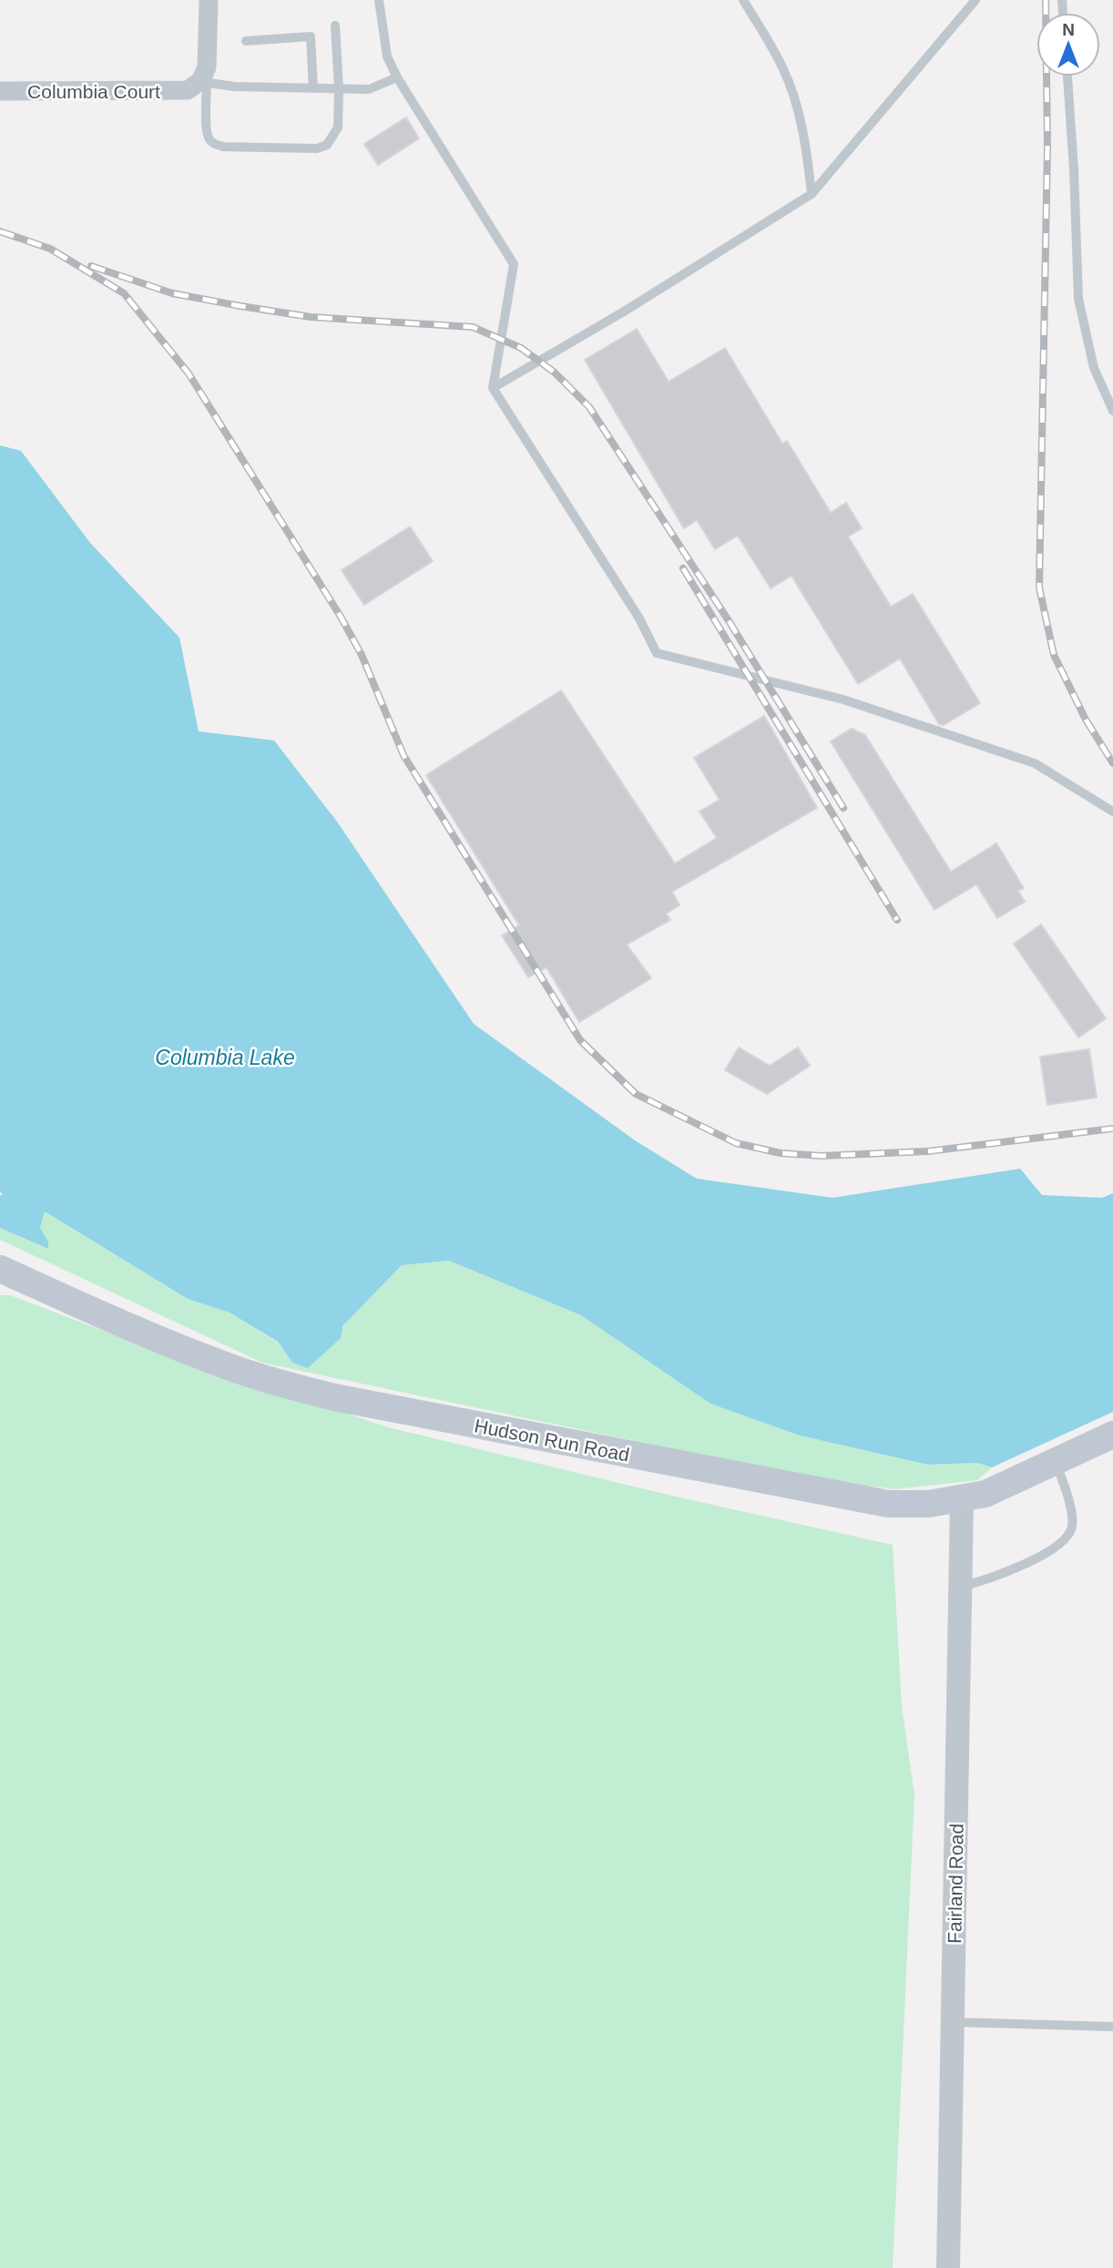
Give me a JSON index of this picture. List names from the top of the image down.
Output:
{
  "streets": {
    "main road": ["Hudson Run Road"],
    "street": ["Columbia Court", "Fairland Road"]
  },
  "crossings": [
    ["Hudson Run Road", "Fairland Road"]
  ],
  "water": ["Columbia Lake"],
  "north": "top"
}
